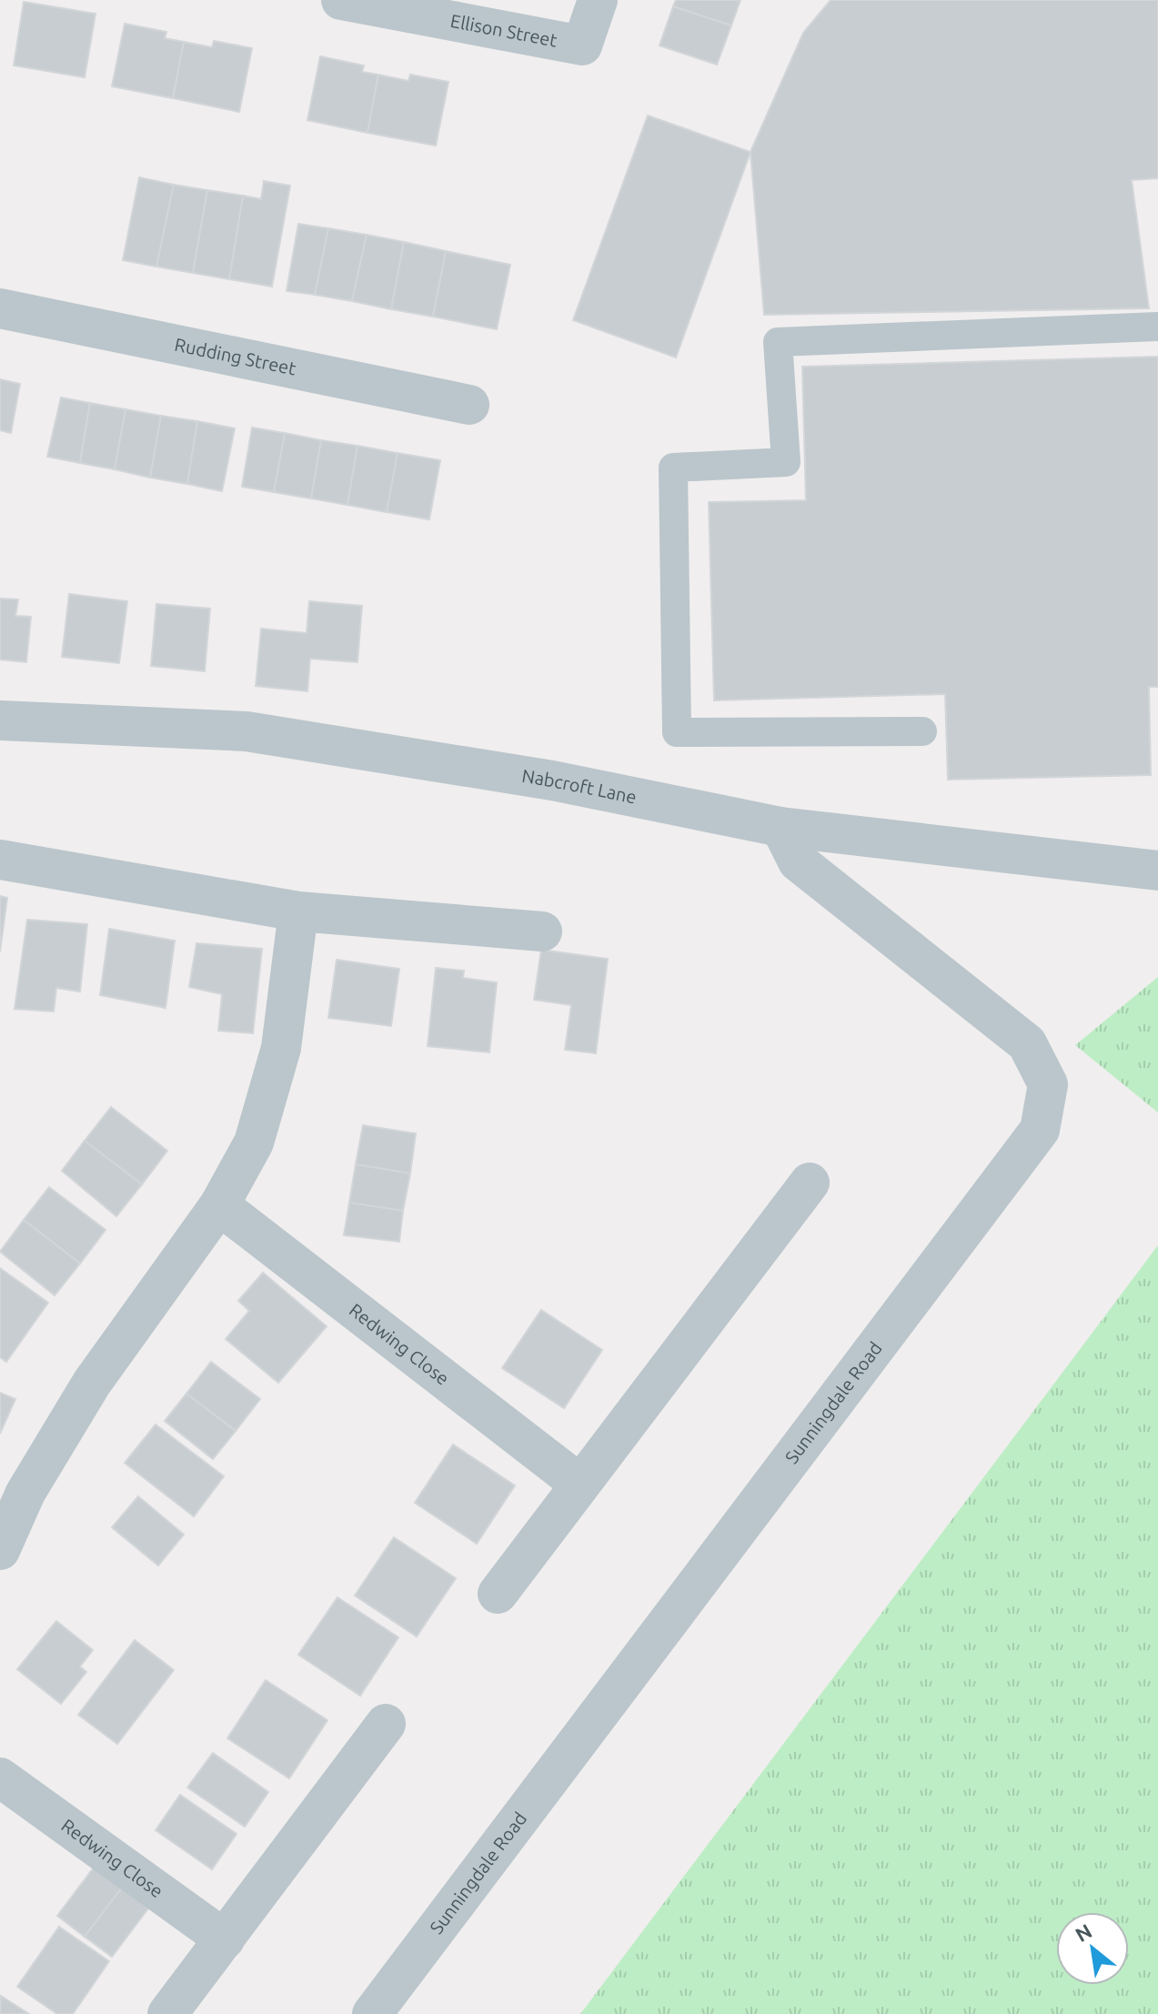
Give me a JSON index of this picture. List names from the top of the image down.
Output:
{
  "streets": {
    "street": [
      "Ellison Street",
      "Rudding Street",
      "Nabcroft Lane",
      "Redwing Close",
      "Sunningdale Road"
    ]
  },
  "crossings": [
    ["Nabcroft Lane", "Sunningdale Road"]
  ],
  "north": "top left"
}
